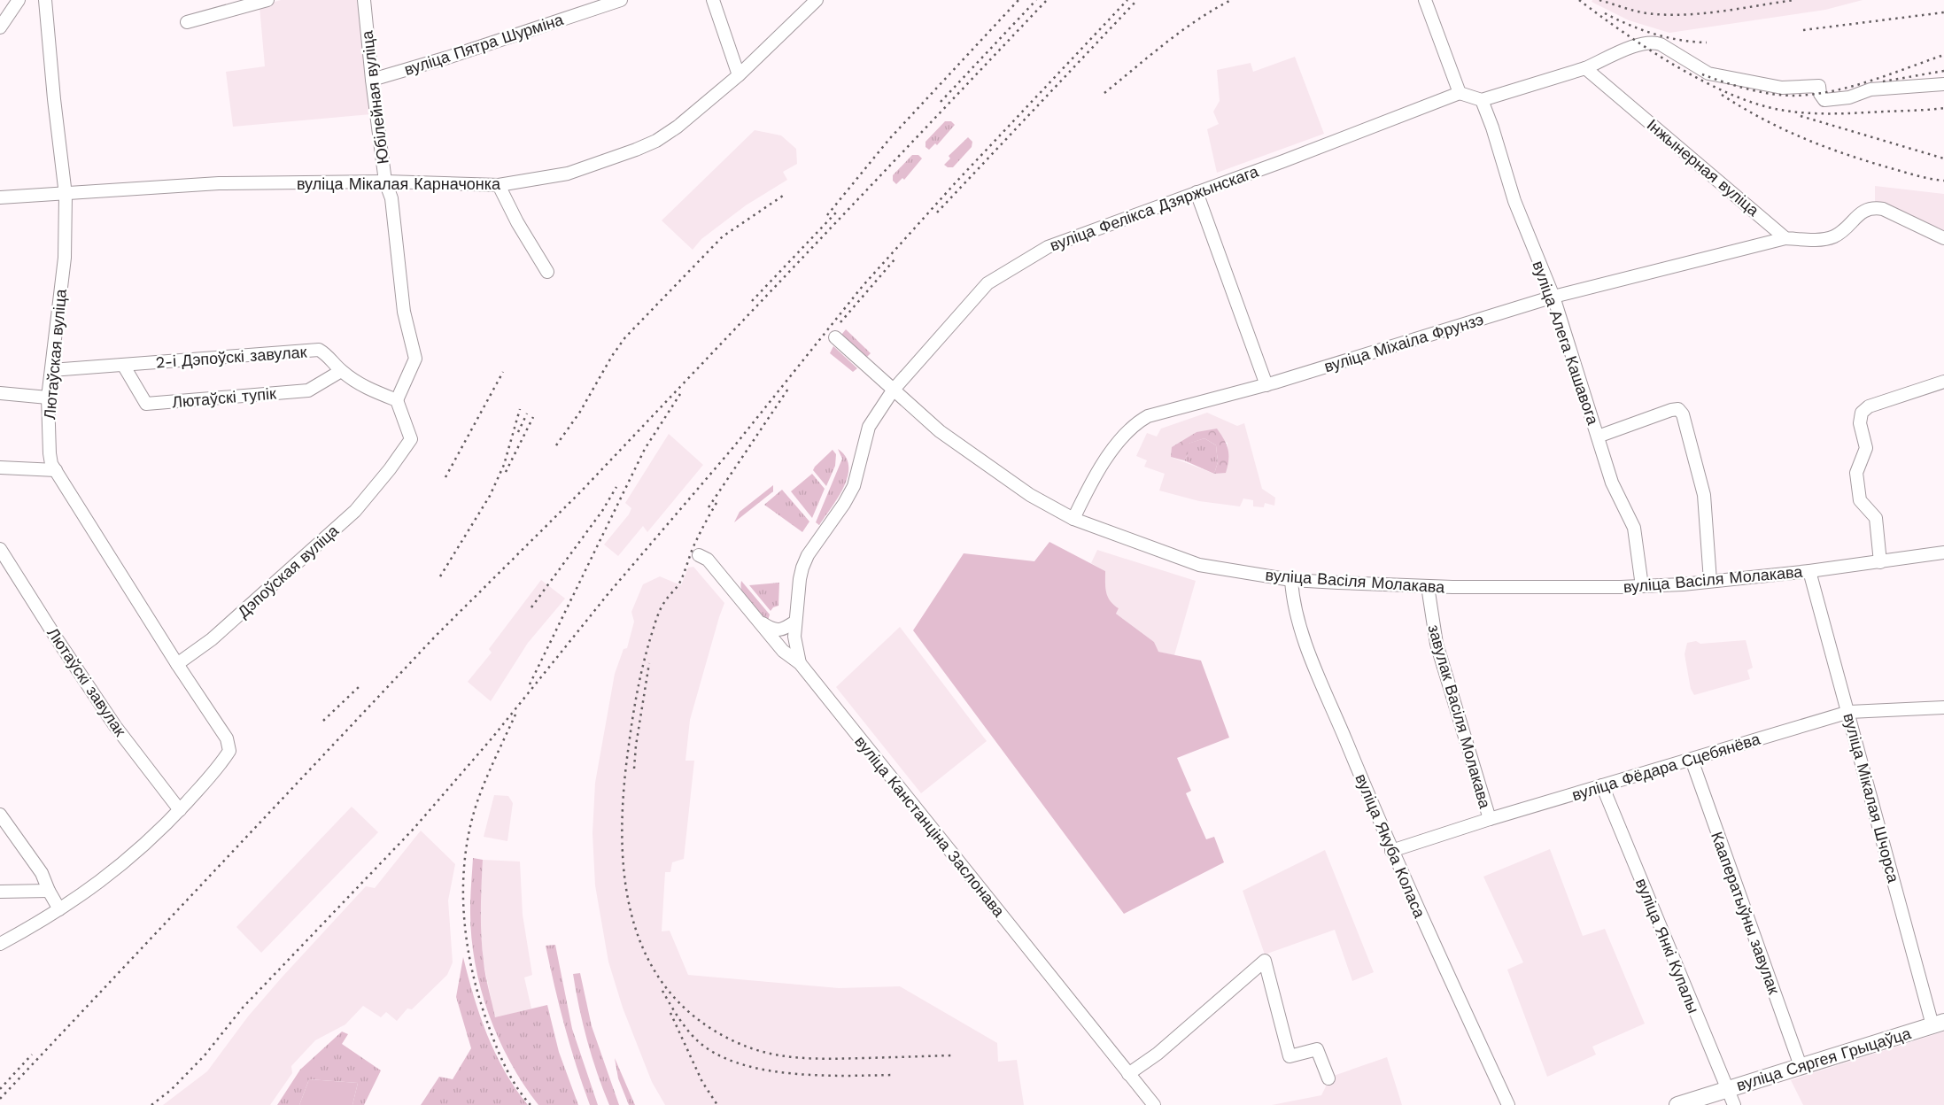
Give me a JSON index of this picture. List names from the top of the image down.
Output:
{
  "streets": {
    "main road": ["вуліца Сяргея Грыцаўца"],
    "street": [
      "вуліца Пятра Шурміна",
      "Юбілейная вуліца",
      "Інжынерная вуліца",
      "вуліца Мікалая Карначонка",
      "вуліца Фелікса Дзяржынскага",
      "вуліца Міхаіла Фрунзэ",
      "вуліца Алега Кашавога",
      "Лютаўская вуліца",
      "2-і Дэпоўскі завулак",
      "Лютаўскі тупік",
      "Дэпоўская вуліца",
      "вуліца Васіля Молакава",
      "Лютаўскі завулак",
      "завулак Васіля Молакава",
      "вуліца Фёдара Сцебянёва",
      "вуліца Мікалая Шчорса",
      "вуліца Канстанціна Заслонава",
      "вуліца Якуба Коласа",
      "Кааператыўны завулак",
      "вуліца Янкі Купалы"
    ]
  },
  "crossings": [
    ["вуліца Пятра Шурміна", "Юбілейная вуліца"],
    ["Юбілейная вуліца", "вуліца Мікалая Карначонка"],
    ["Юбілейная вуліца", "2-і Дэпоўскі завулак"],
    ["Юбілейная вуліца", "Дэпоўская вуліца"],
    ["Інжынерная вуліца", "вуліца Міхаіла Фрунзэ"],
    ["вуліца Мікалая Карначонка", "Лютаўская вуліца"],
    ["вуліца Фелікса Дзяржынскага", "вуліца Васіля Молакава"],
    ["вуліца Фелікса Дзяржынскага", "вуліца Канстанціна Заслонава"],
    ["вуліца Міхаіла Фрунзэ", "вуліца Алега Кашавога"],
    ["вуліца Міхаіла Фрунзэ", "вуліца Васіля Молакава"],
    ["вуліца Алега Кашавога", "вуліца Васіля Молакава"],
    ["Лютаўская вуліца", "2-і Дэпоўскі завулак"],
    ["Лютаўская вуліца", "Дэпоўская вуліца"],
    ["Лютаўская вуліца", "Лютаўскі завулак"],
    ["2-і Дэпоўскі завулак", "Лютаўскі тупік"],
    ["2-і Дэпоўскі завулак", "Дэпоўская вуліца"],
    ["вуліца Васіля Молакава", "завулак Васіля Молакава"],
    ["вуліца Васіля Молакава", "вуліца Мікалая Шчорса"],
    ["вуліца Васіля Молакава", "вуліца Якуба Коласа"],
    ["завулак Васіля Молакава", "вуліца Фёдара Сцебянёва"],
    ["вуліца Фёдара Сцебянёва", "вуліца Мікалая Шчорса"],
    ["вуліца Фёдара Сцебянёва", "вуліца Якуба Коласа"],
    ["вуліца Фёдара Сцебянёва", "Кааператыўны завулак"],
    ["вуліца Фёдара Сцебянёва", "вуліца Янкі Купалы"],
    ["вуліца Мікалая Шчорса", "вуліца Сяргея Грыцаўца"],
    ["Кааператыўны завулак", "вуліца Сяргея Грыцаўца"],
    ["вуліца Янкі Купалы", "вуліца Сяргея Грыцаўца"]
  ]
}
